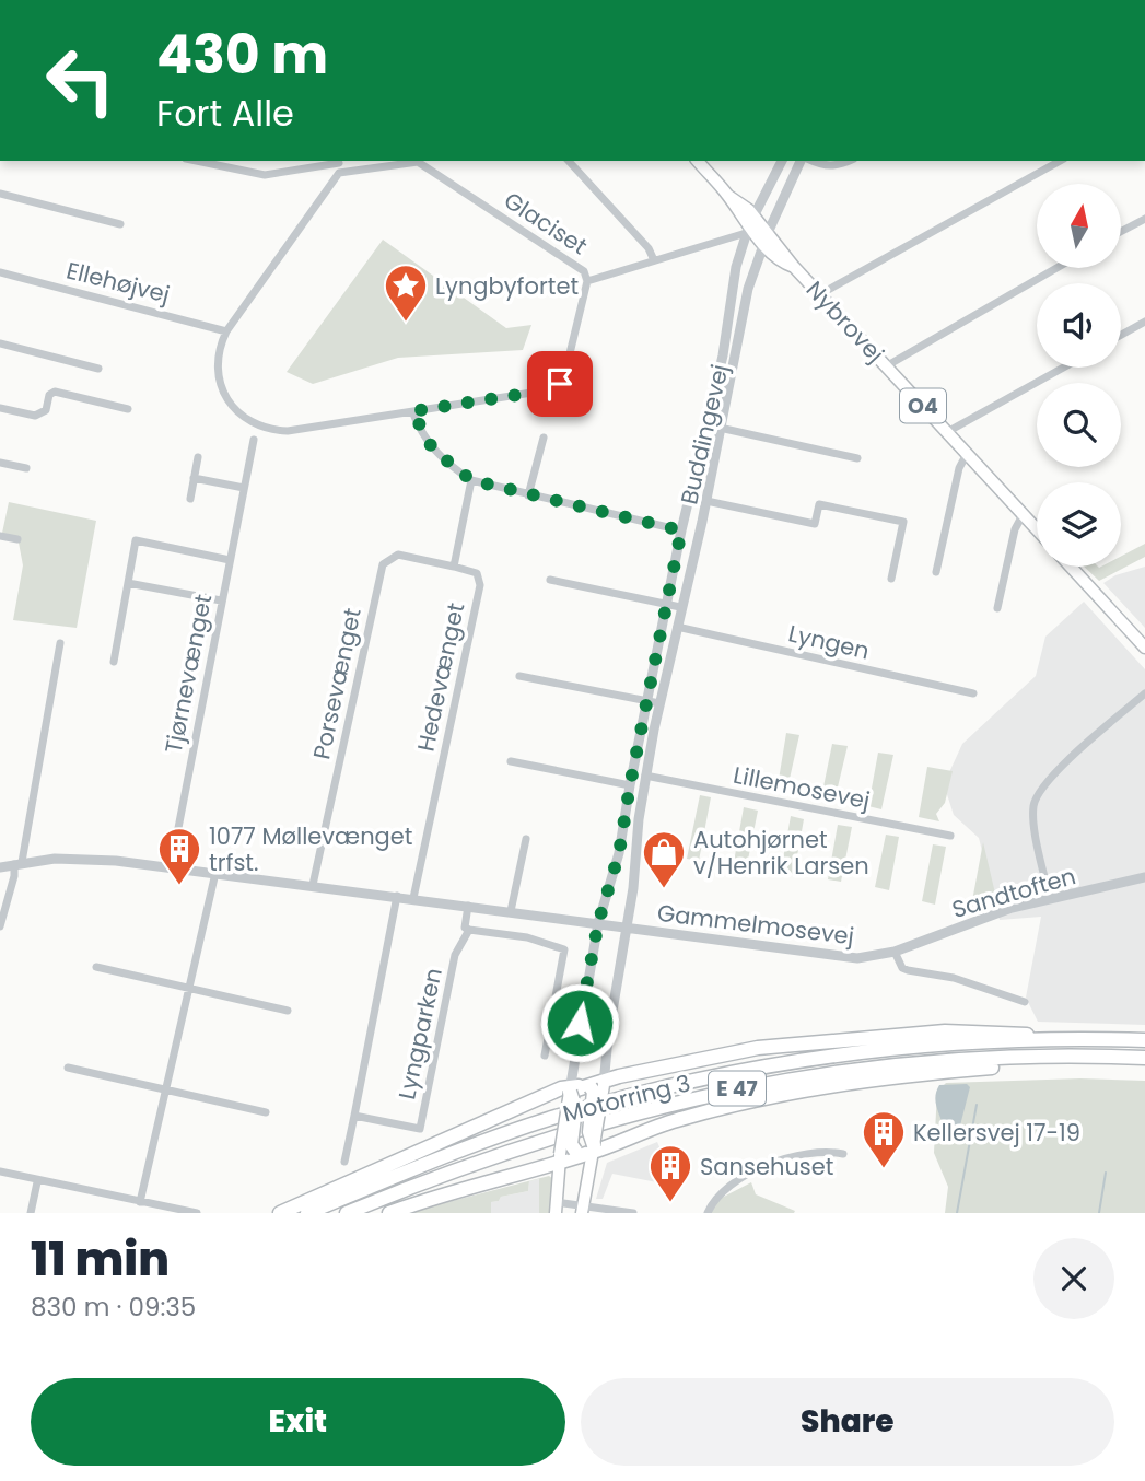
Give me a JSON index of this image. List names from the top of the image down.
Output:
{
  "streets": {
    "highway": ["E 47", "Motorring 3"],
    "main road": ["Nybrovej", "O4", "Buddingevej"],
    "street": [
      "Glaciset",
      "Ellehøjvej",
      "Lyngen",
      "Tjørnevænget",
      "Hedevænget",
      "Porsevænget",
      "Lillemosevej",
      "Sandtoften",
      "Gammelmosevej",
      "Lyngparken"
    ]
  },
  "crossings": [
    ["Glaciset", "Ellehøjvej"],
    ["Nybrovej", "Buddingevej"],
    ["Buddingevej", "Lyngen"],
    ["Buddingevej", "Lillemosevej"],
    ["Buddingevej", "Gammelmosevej"],
    ["Tjørnevænget", "Gammelmosevej"],
    ["Hedevænget", "Porsevænget"],
    ["Hedevænget", "Gammelmosevej"],
    ["Porsevænget", "Gammelmosevej"],
    ["Sandtoften", "Gammelmosevej"],
    ["Gammelmosevej", "Lyngparken"]
  ],
  "places": {
    "place": ["Lyngbyfortet"],
    "building": ["1077 Møllevænget trfst.", "Kellersvej 17-19", "Sansehuset"],
    "shop": ["Autohjørnet v/Henrik Larsen"]
  },
  "north": "top",
  "page": {
    "turn": ["430 m", "Fort Alle"],
    "heading": ["11 min", "830 m · 09:35"],
    "buttons": ["Exit", "Share"]
  }
}
